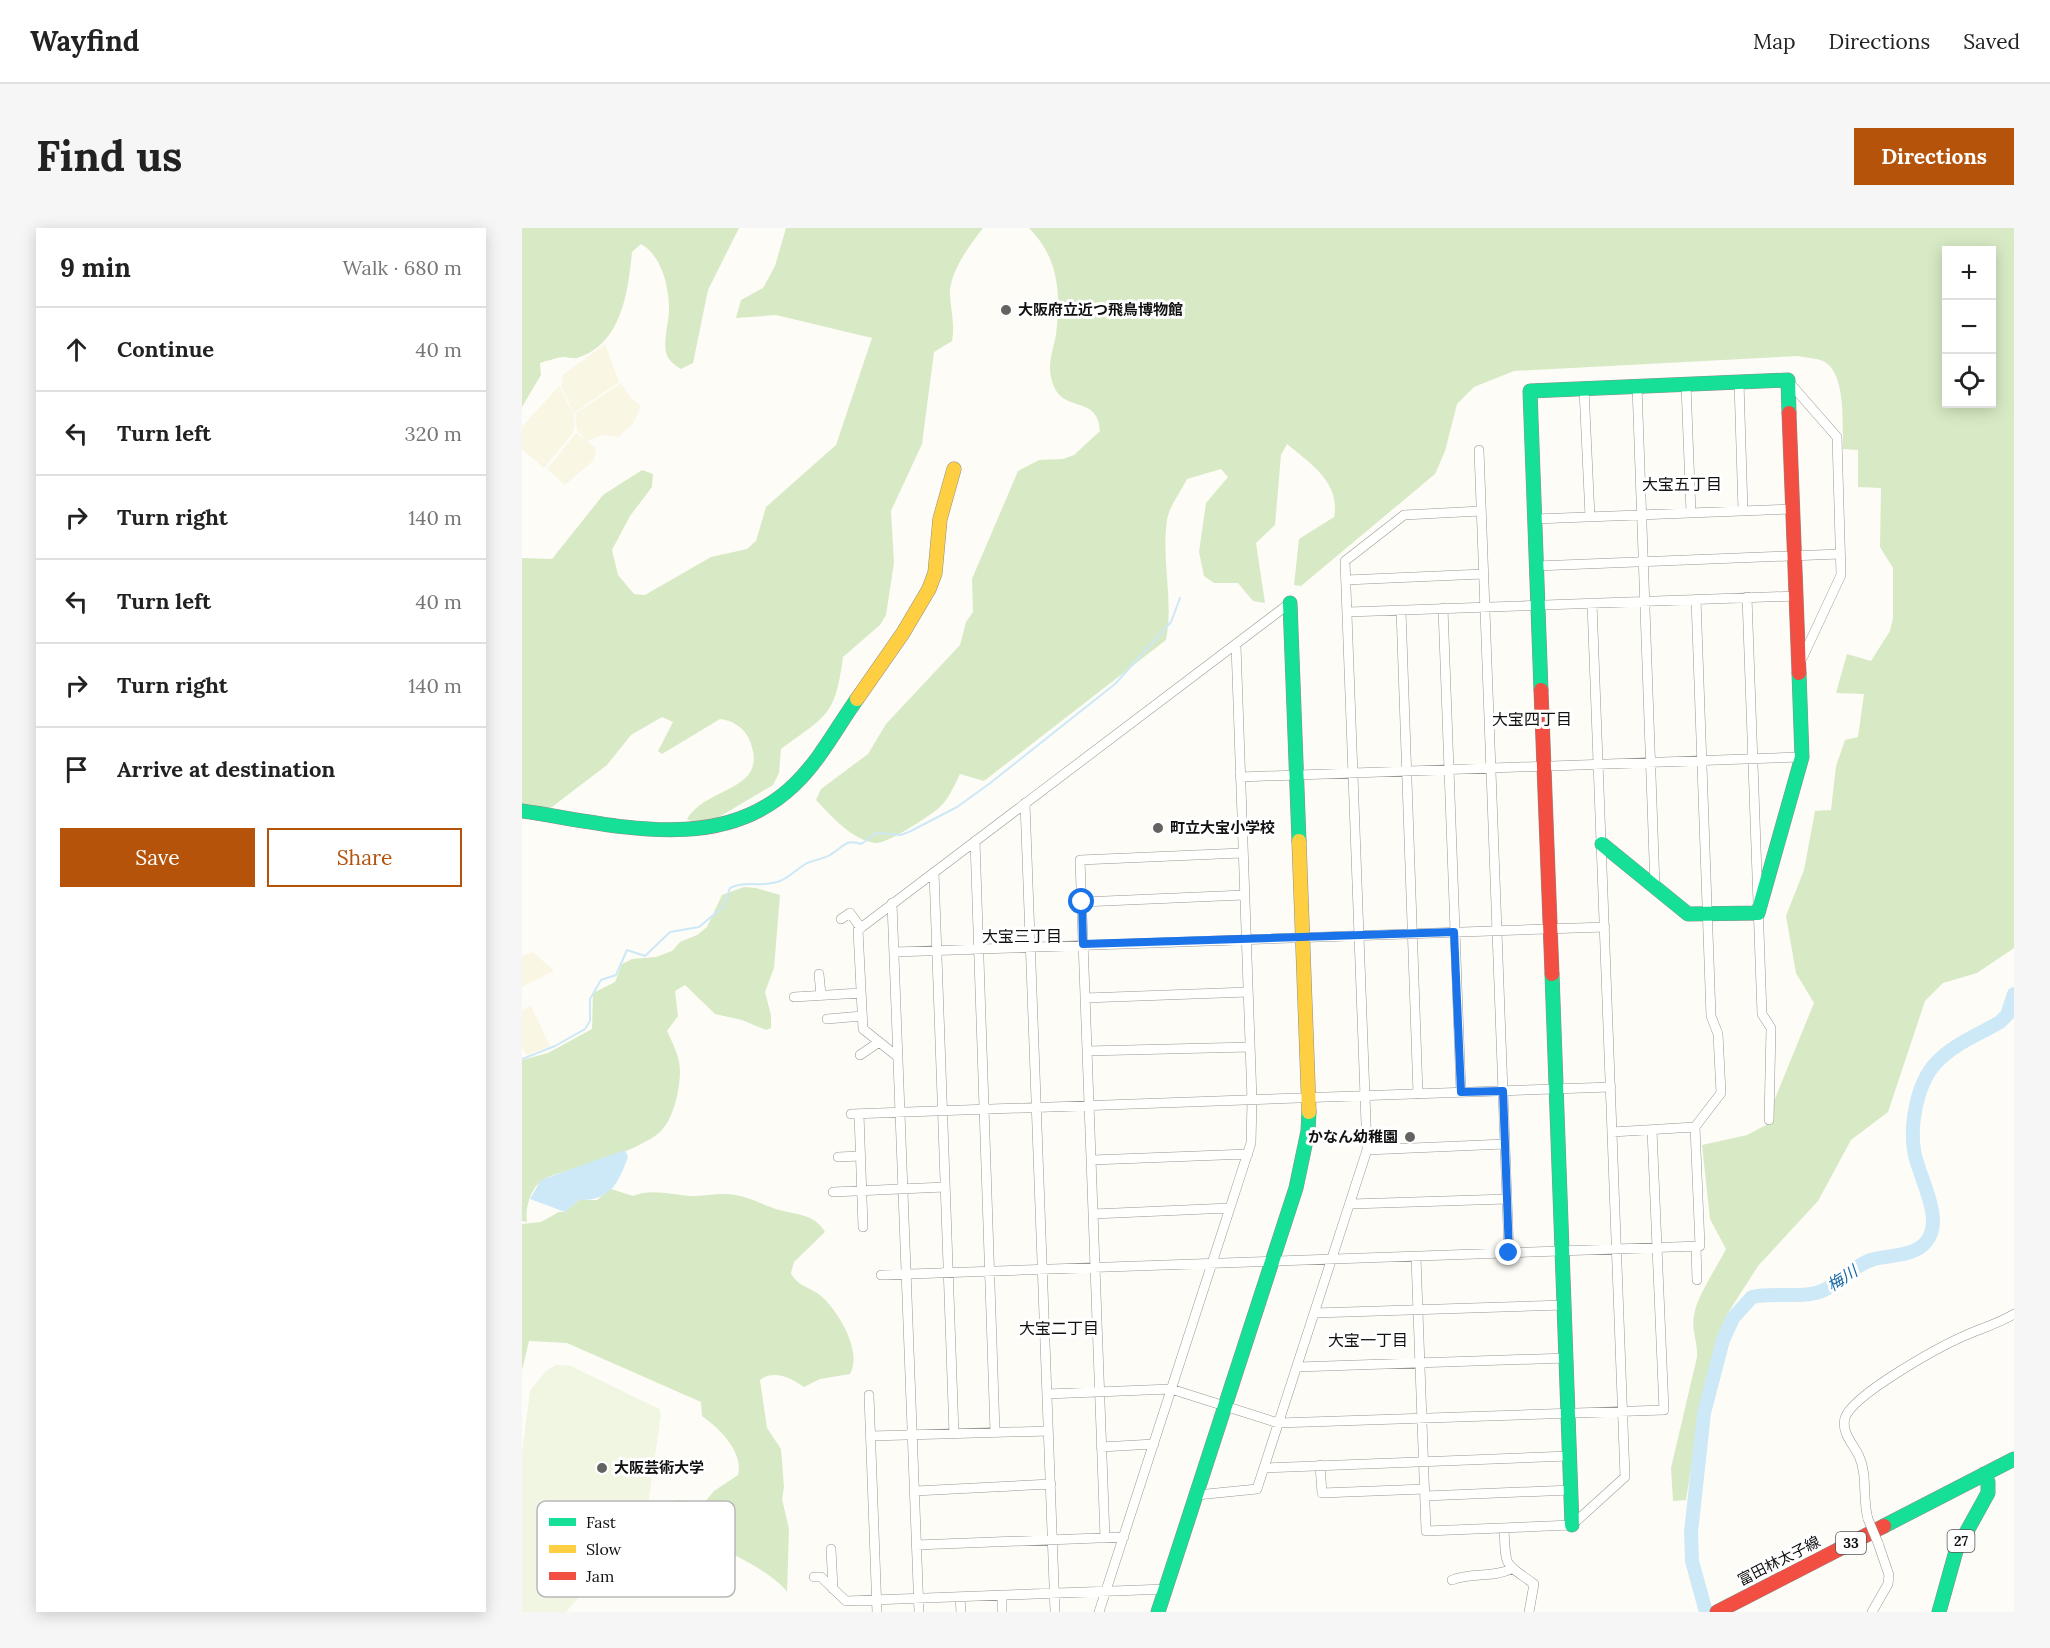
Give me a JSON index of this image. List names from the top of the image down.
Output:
{
  "streets": {
    "street": ["27", "33", "富田林太子線"]
  },
  "crossings": [
    ["27", "富田林太子線"]
  ],
  "districts": [
    "大宝五丁目",
    "大宝四丁目",
    "大宝三丁目",
    "大宝二丁目",
    "大宝一丁目"
  ],
  "water": ["梅川"],
  "places": [
    "大阪府立近つ飛鳥博物館",
    "町立大宝小学校",
    "かなん幼稚園",
    "大阪芸術大学"
  ],
  "legend": ["Fast", "Slow", "Jam"],
  "page": {
    "header": "Wayfind",
    "nav": ["Map", "Directions", "Saved"],
    "buttons": [
      "Directions",
      ["Save", "Share"]
    ],
    "title": "Find us",
    "heading": ["9 min", "Walk · 680 m"],
    "map_buttons": ["+", "−"],
    "list": [
      ["Continue", "40 m"],
      ["Turn left", "320 m"],
      ["Turn right", "140 m"],
      ["Turn left", "40 m"],
      ["Turn right", "140 m"],
      "Arrive at destination"
    ]
  }
}
